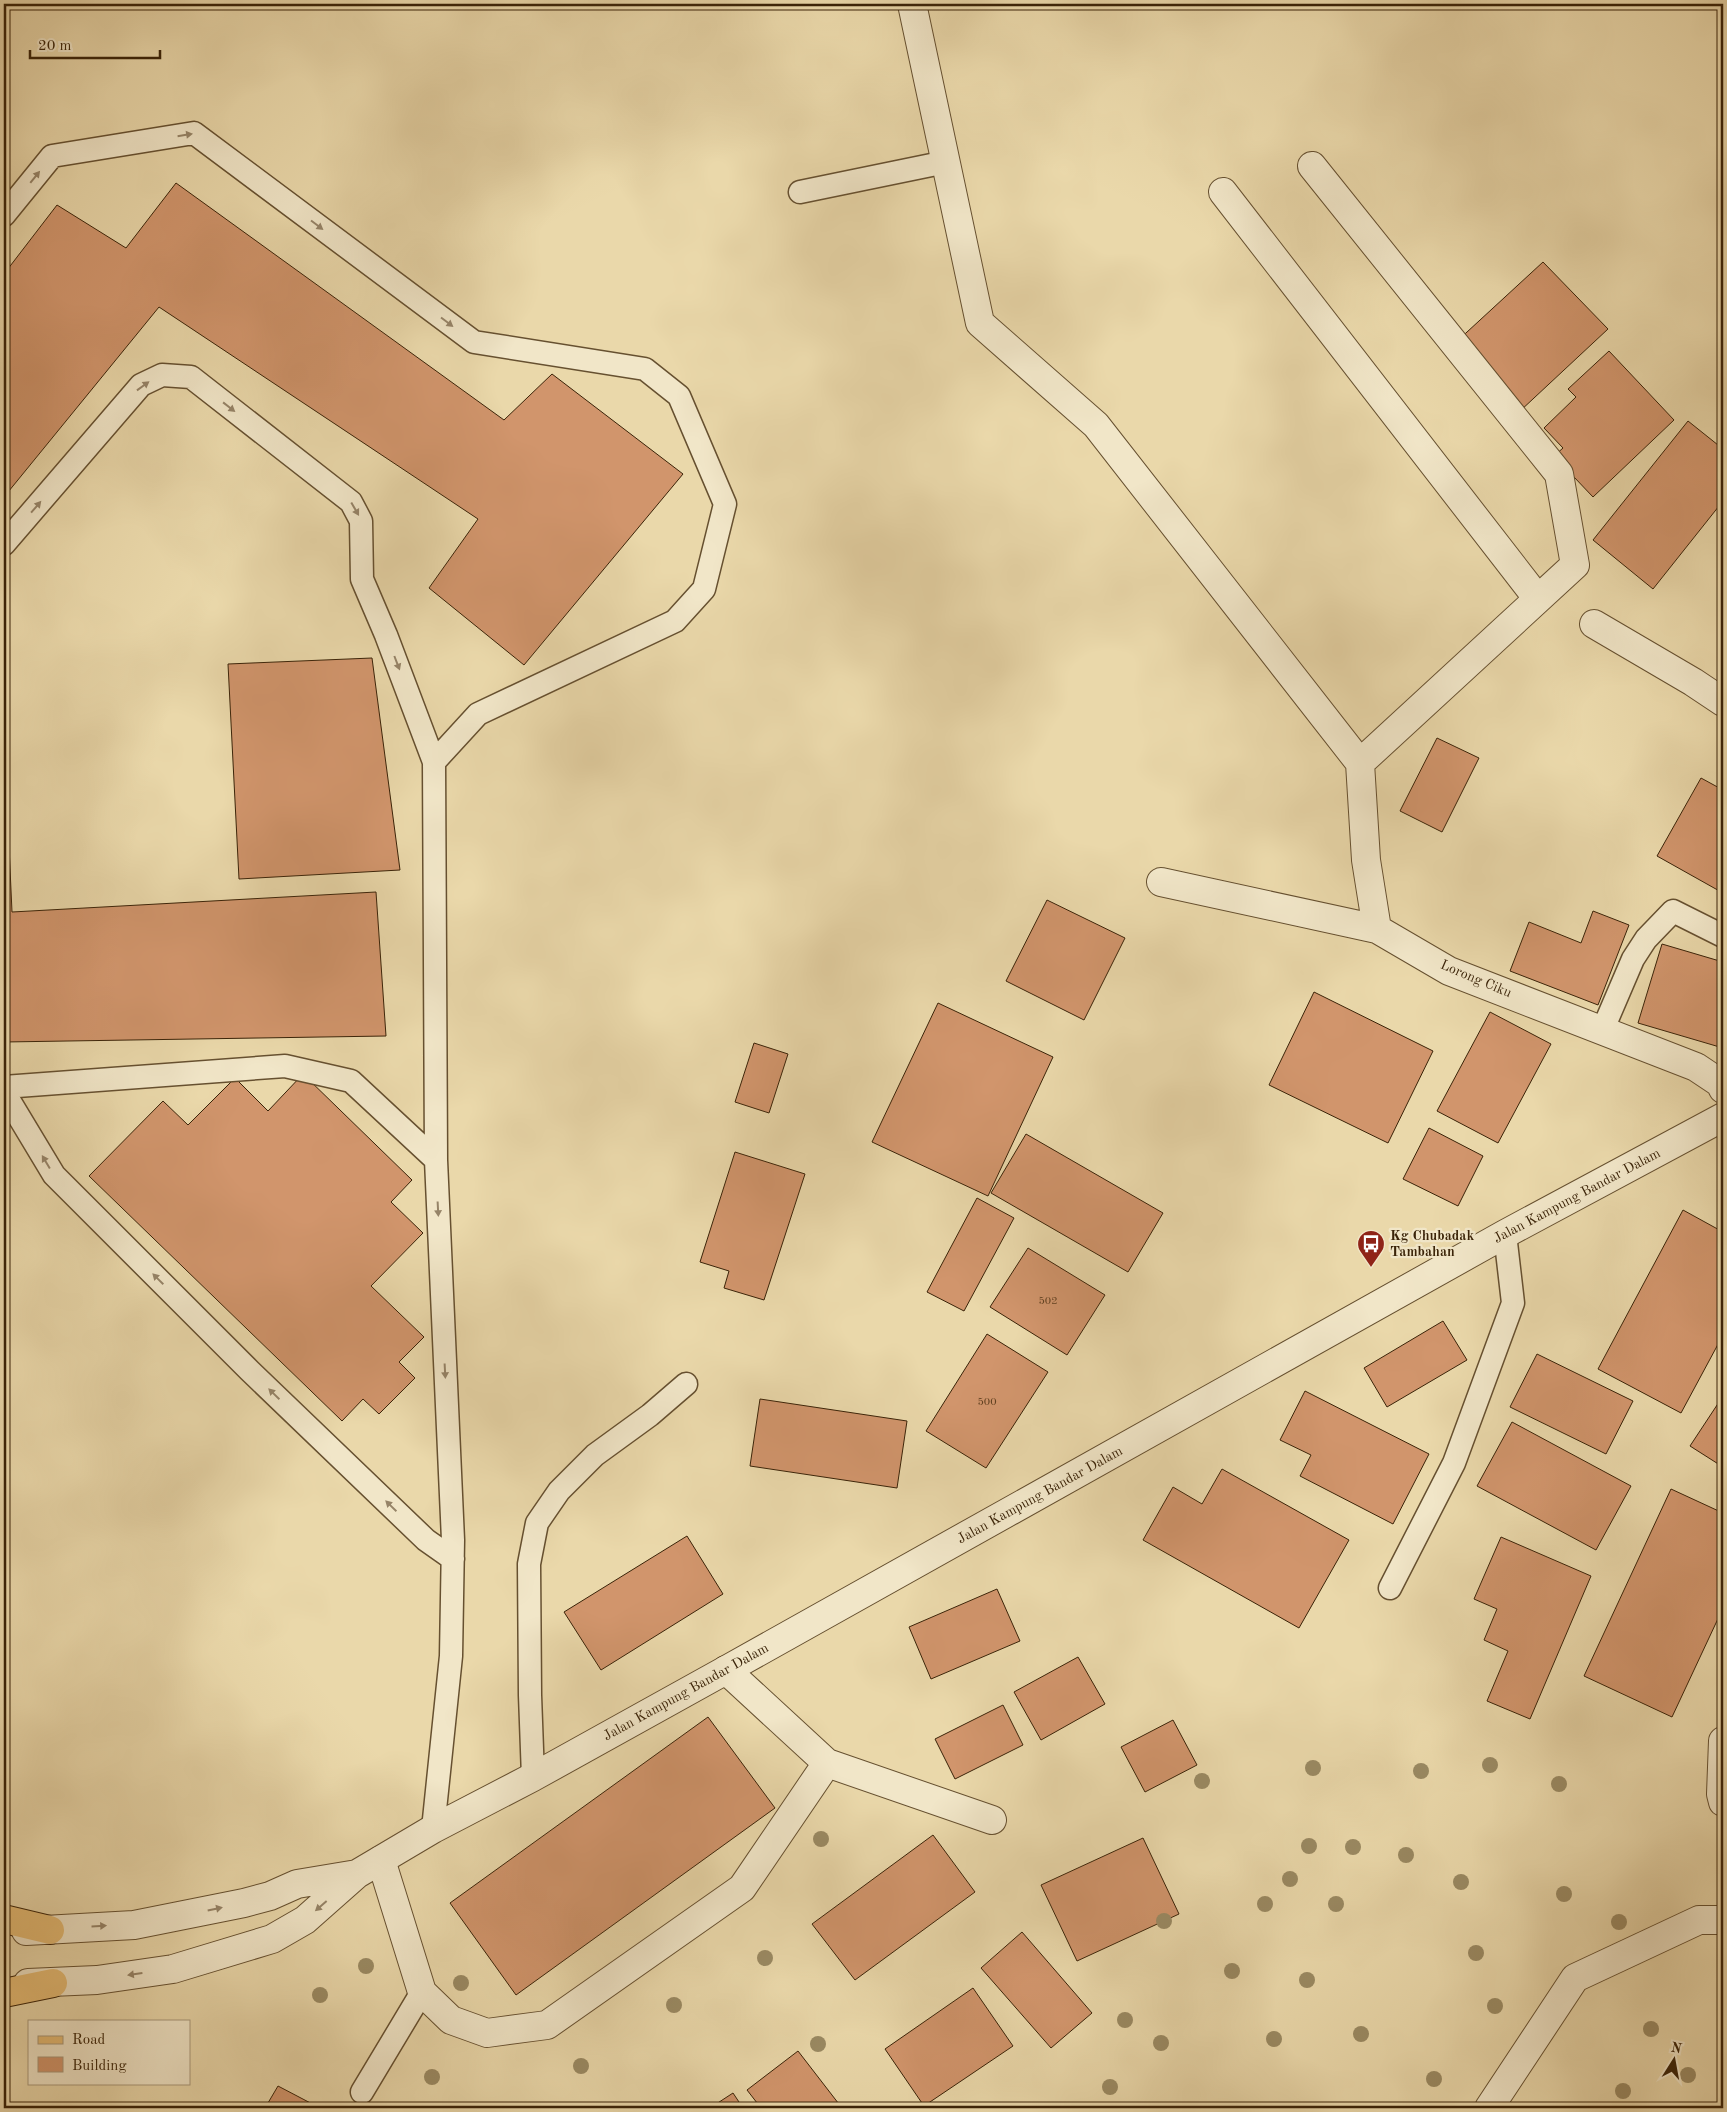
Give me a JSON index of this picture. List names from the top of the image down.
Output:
{
  "streets": {
    "street": ["Lorong Ciku", "Jalan Kampung Bandar Dalam"]
  },
  "places": {
    "bus stop": ["Kg Chubadak Tambahan"]
  },
  "house_numbers": ["502", "500"],
  "legend": ["Road", "Building"],
  "scale_bar": "20 m",
  "north": "top"
}
